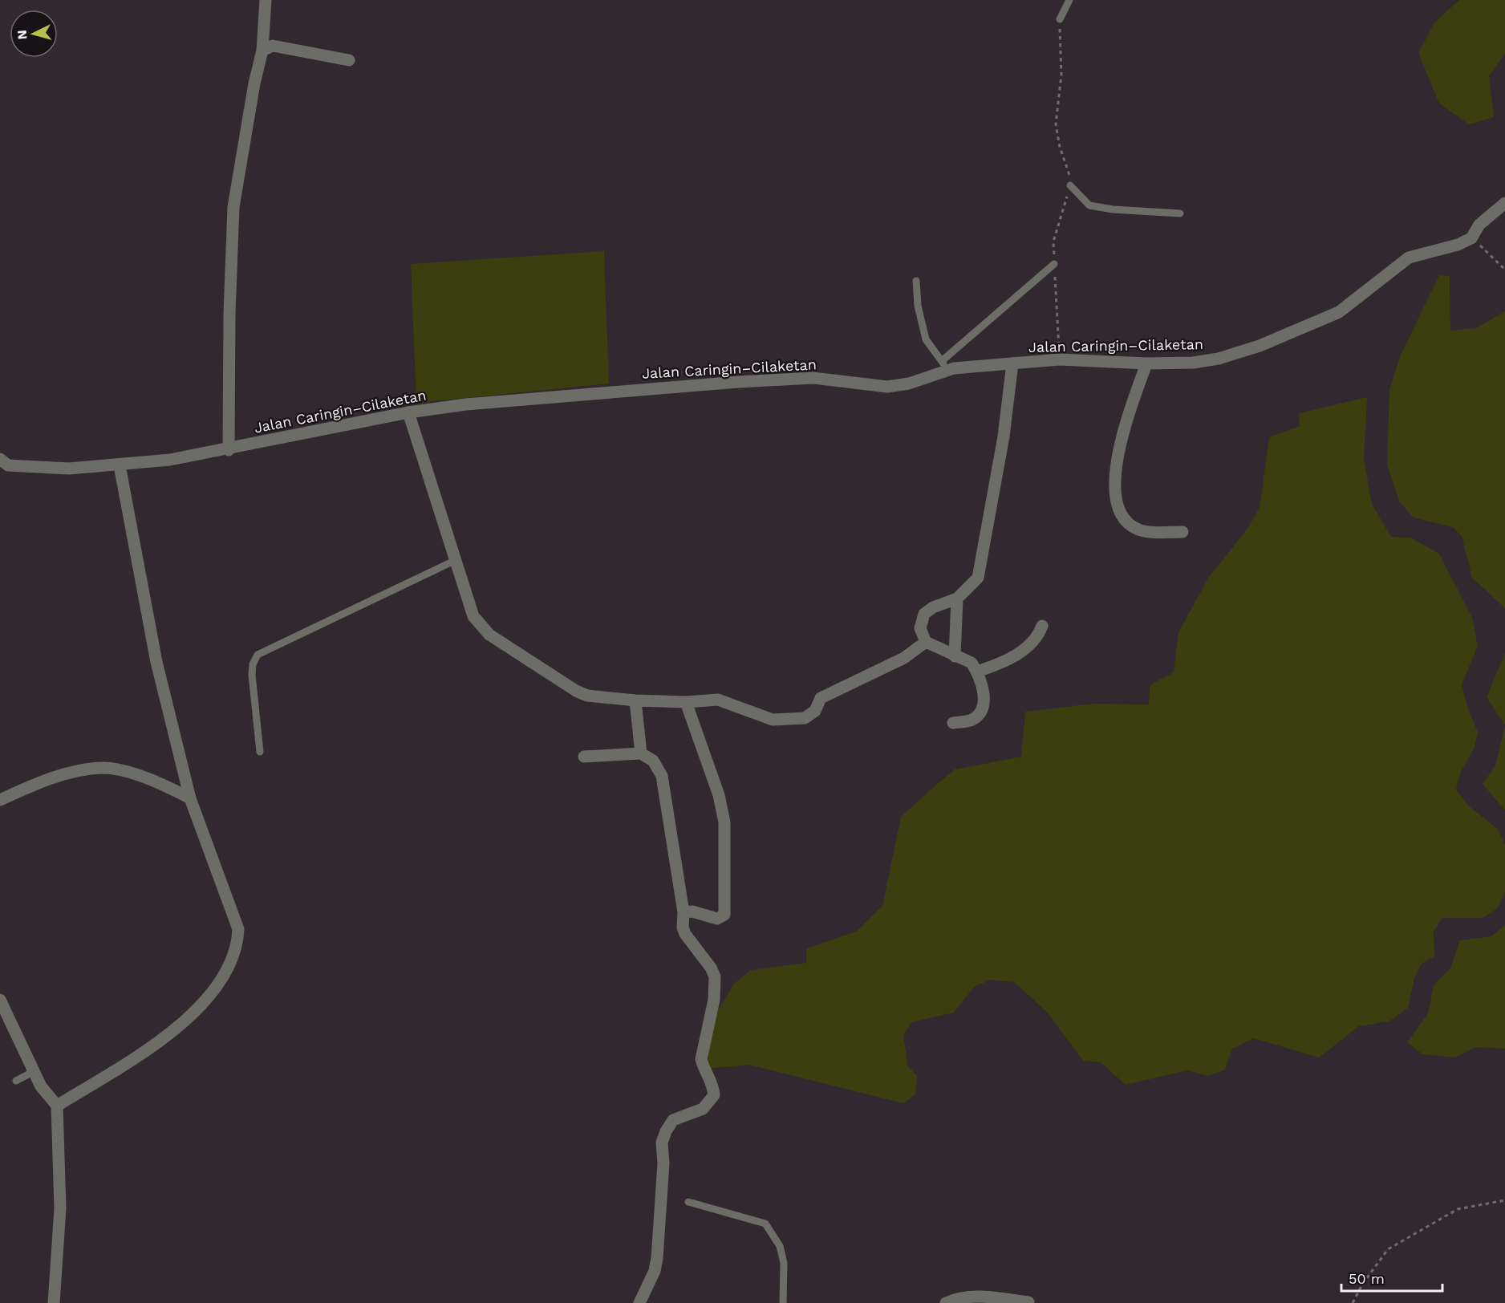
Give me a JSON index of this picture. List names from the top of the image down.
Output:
{
  "streets": {
    "street": ["Jalan Caringin–Cilaketan"]
  },
  "scale_bar": "50 m",
  "north": "left"
}
